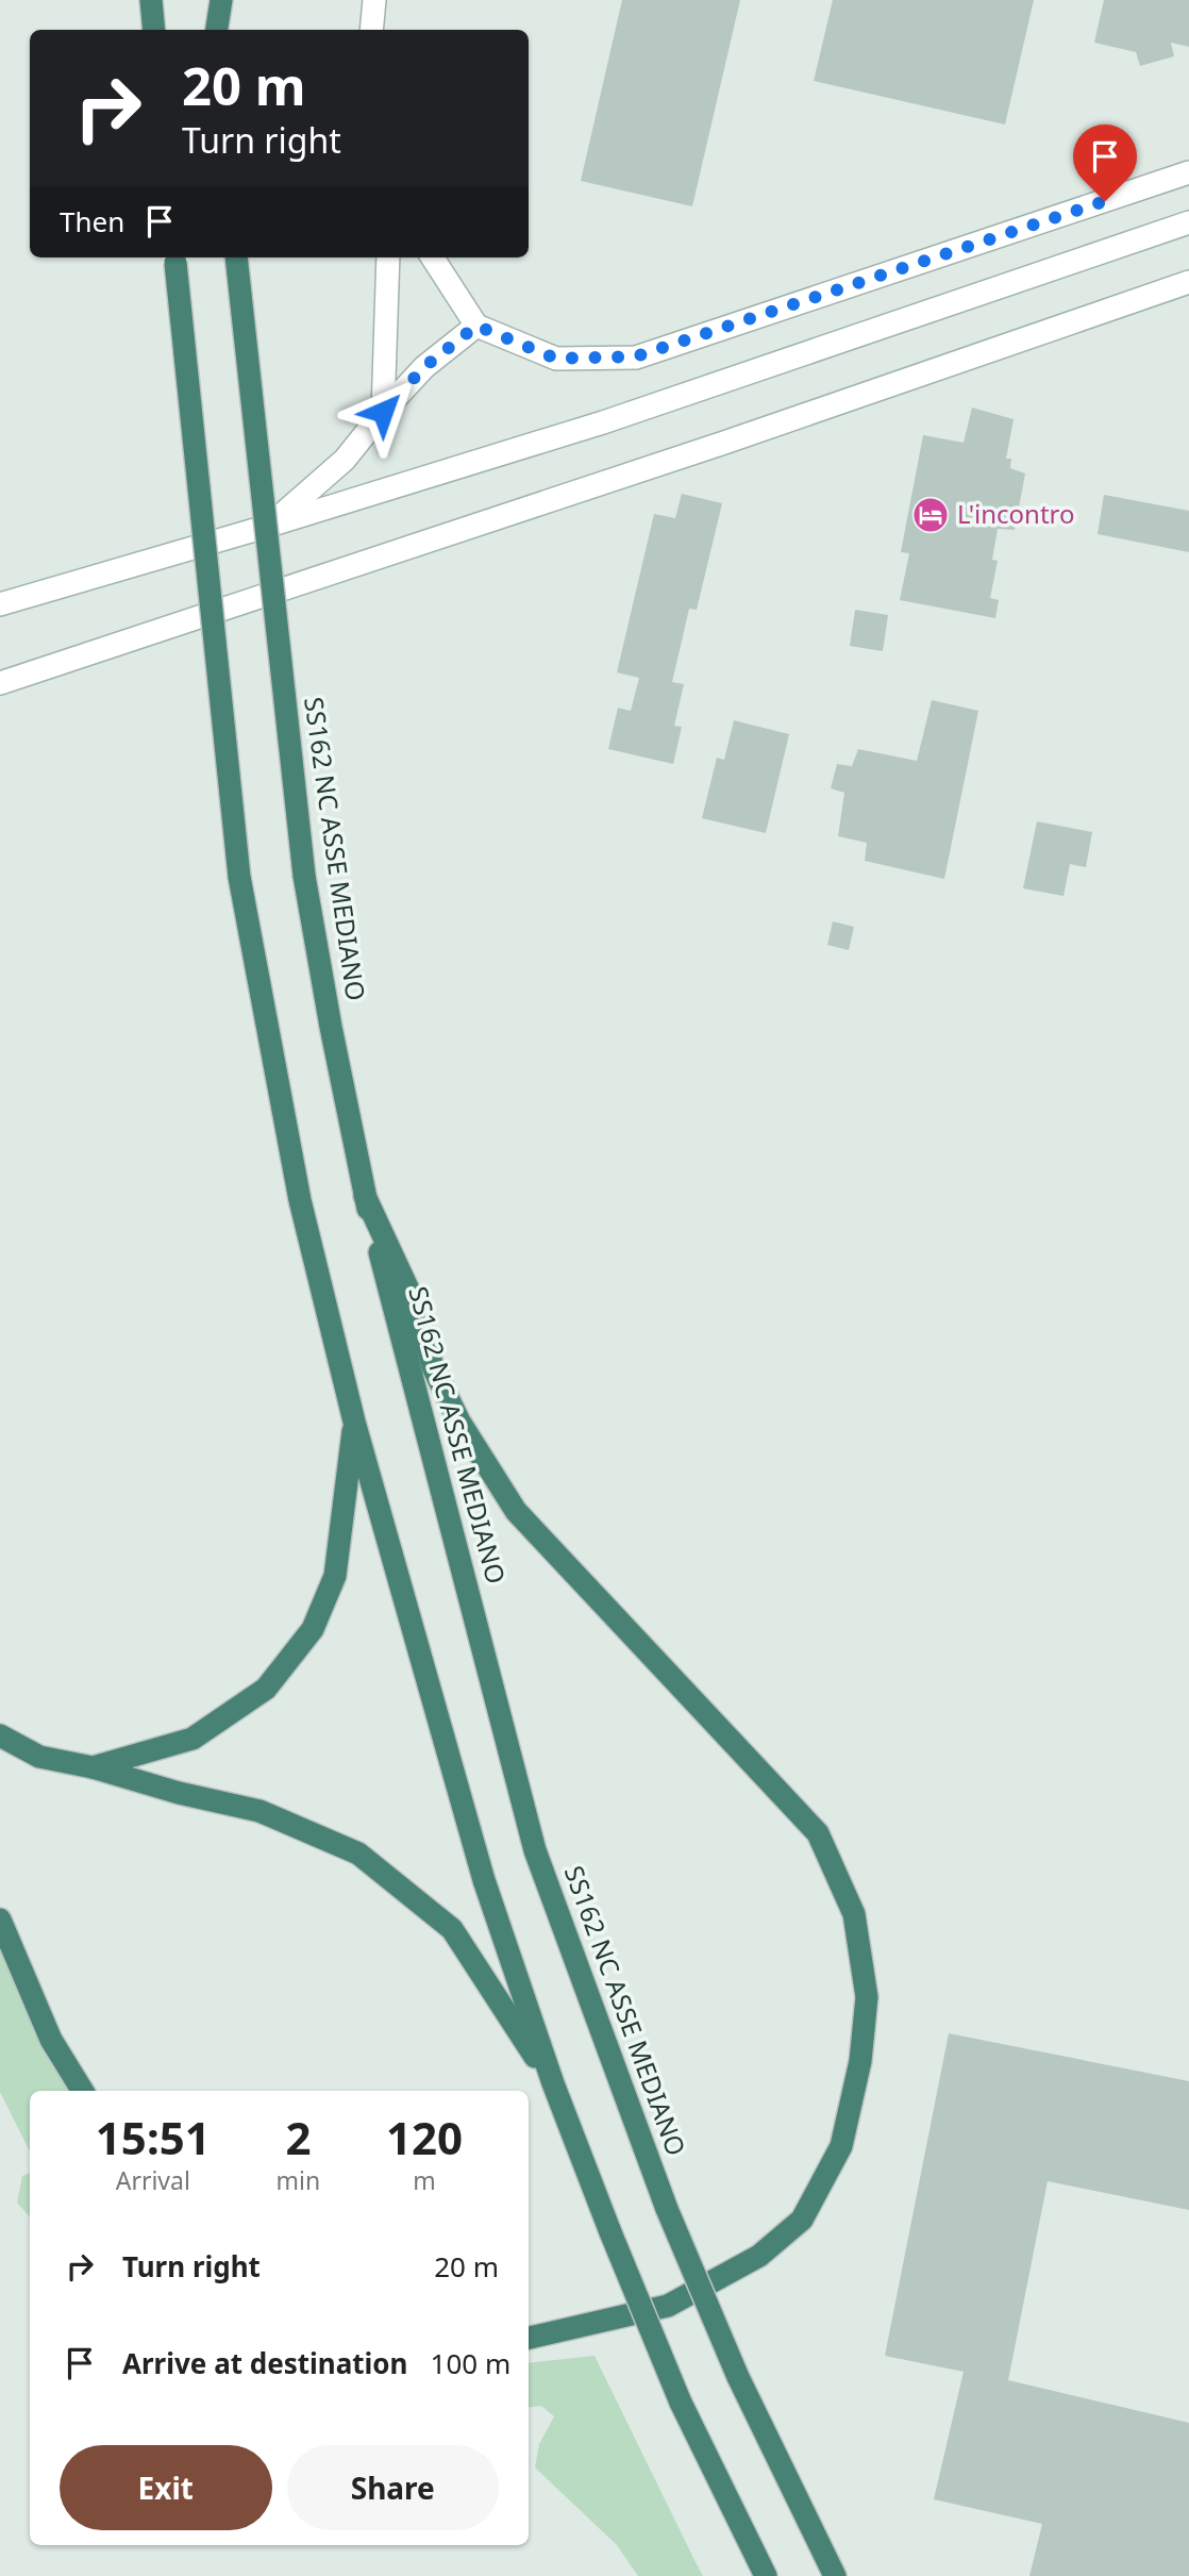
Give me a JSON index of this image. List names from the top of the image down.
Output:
{
  "streets": {
    "highway": ["SS162 NC ASSE MEDIANO"]
  },
  "places": {
    "hotel": ["L'incontro"]
  },
  "page": {
    "turn": ["20 m", "Turn right"],
    "then": "Then",
    "eta": [
      "15:51",
      "Arrival",
      "2",
      "min",
      "120",
      "m"
    ],
    "list": [
      {
        "name": "Turn right",
        "value": "20 m"
      },
      {
        "name": "Arrive at destination",
        "value": "100 m"
      }
    ],
    "buttons": ["Exit", "Share"]
  }
}
